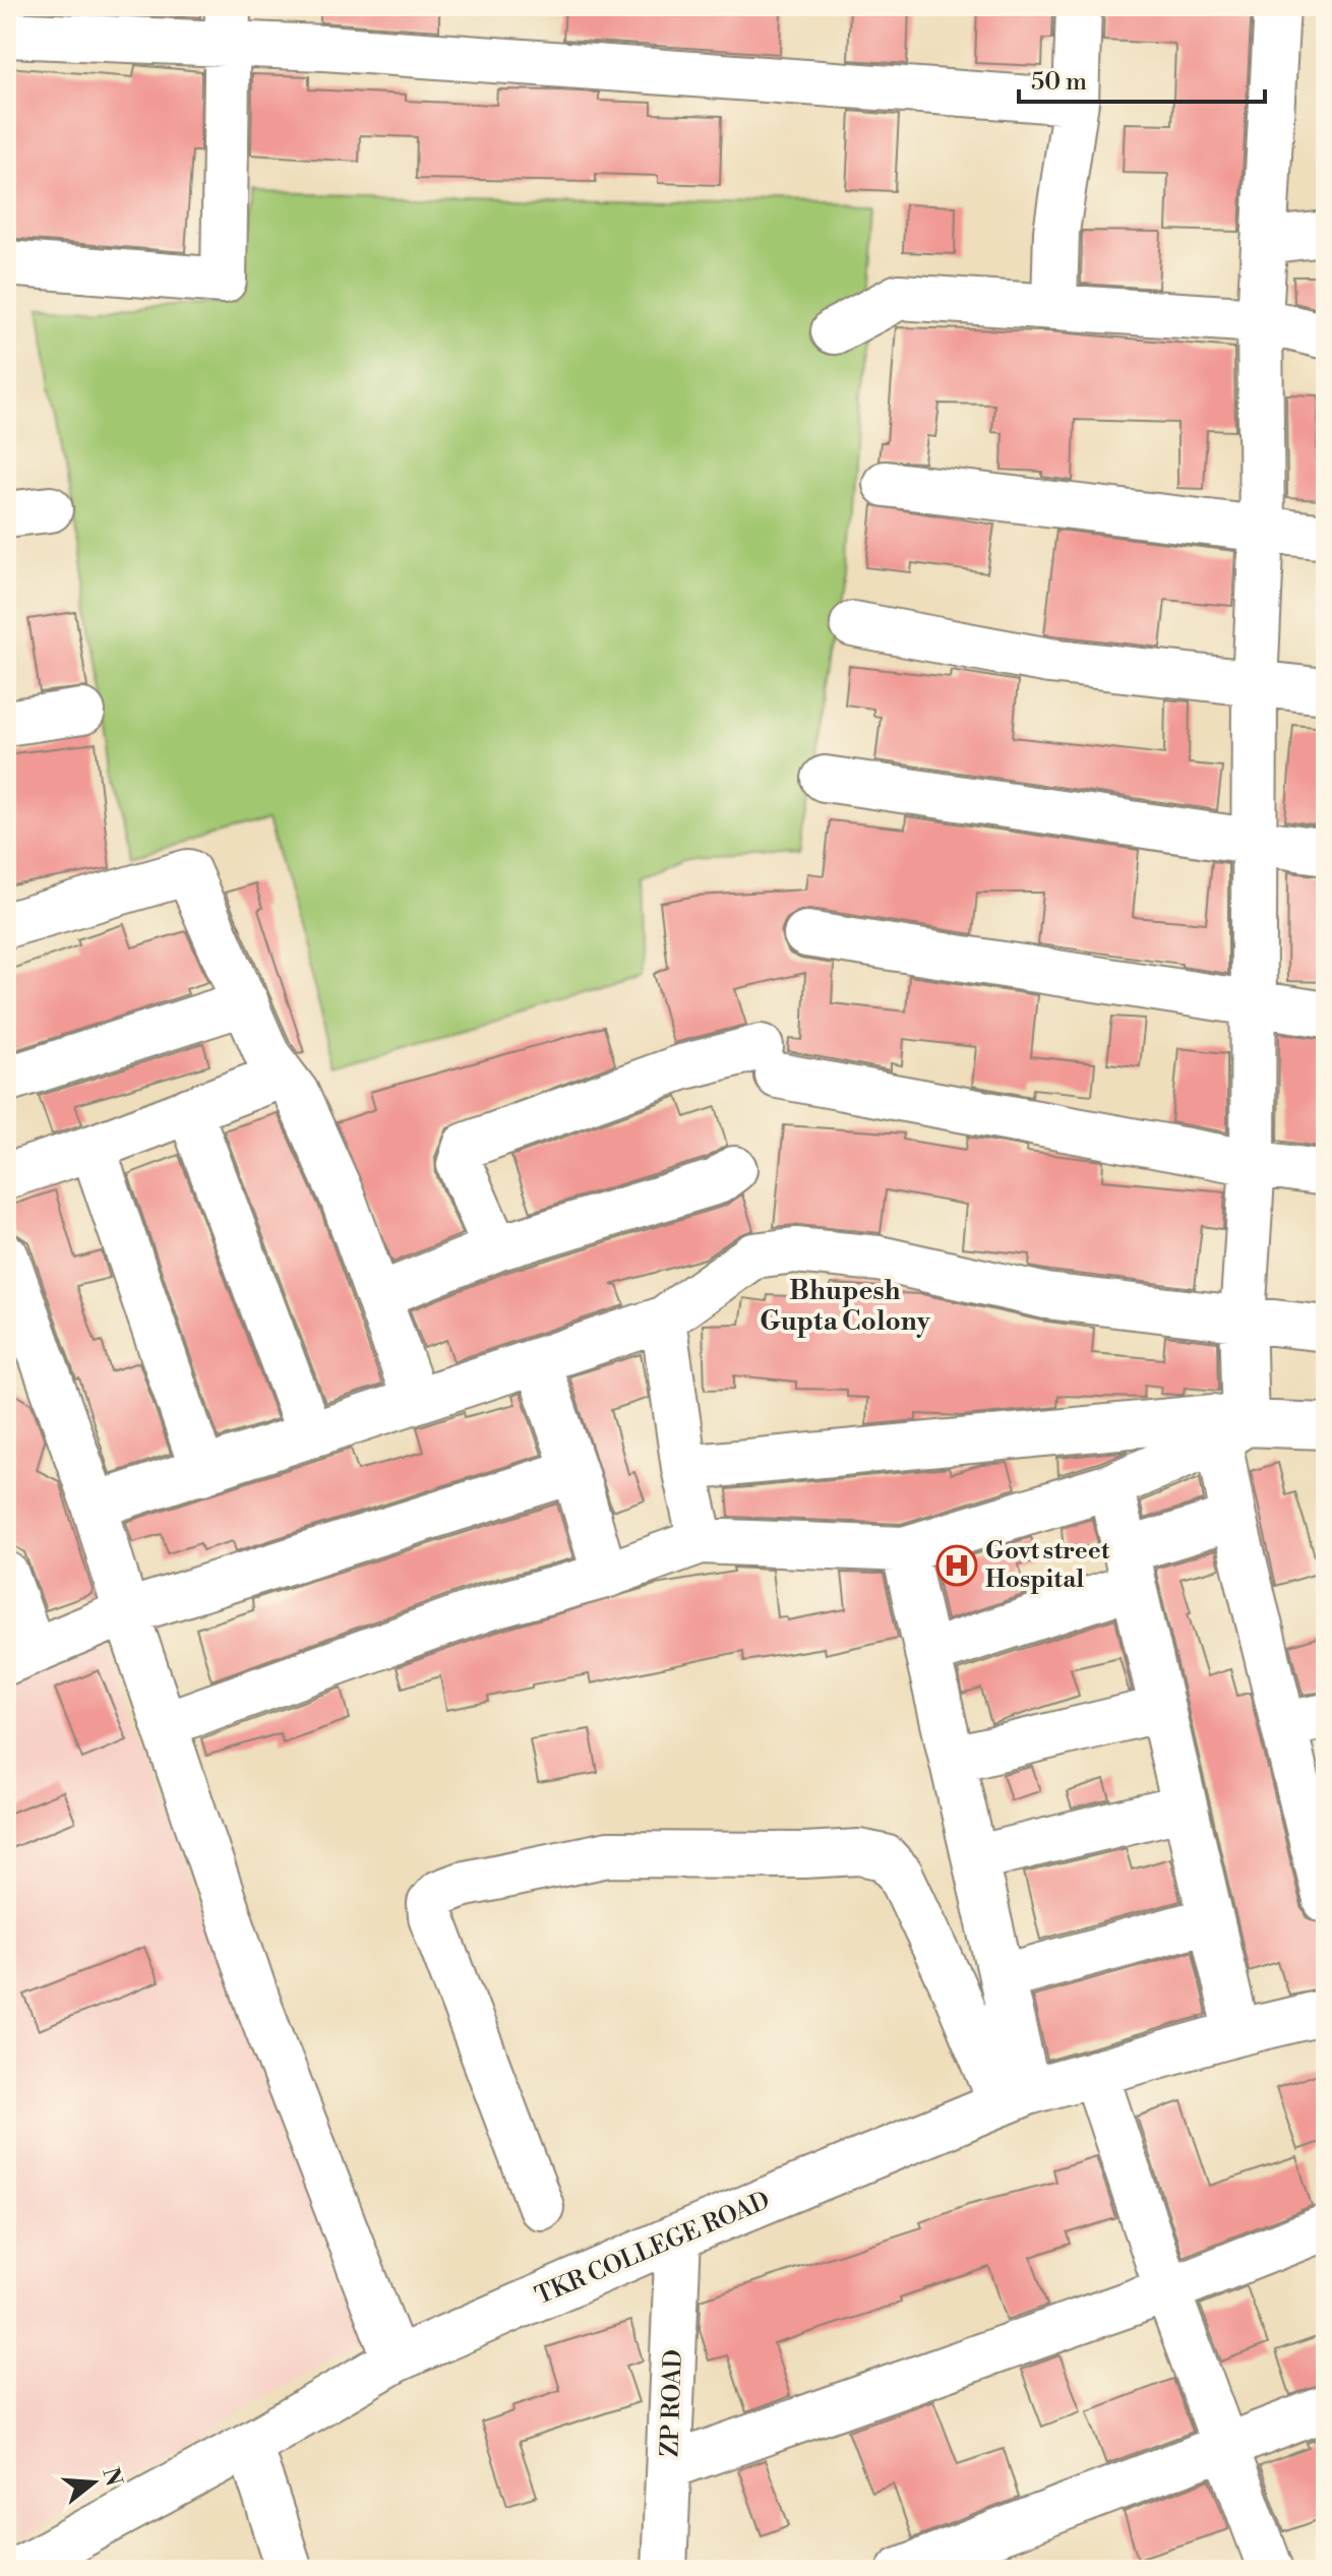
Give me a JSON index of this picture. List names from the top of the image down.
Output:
{
  "streets": {
    "street": ["TKR COLLEGE ROAD", "ZP ROAD"]
  },
  "crossings": [
    ["TKR COLLEGE ROAD", "ZP ROAD"]
  ],
  "districts": ["Bhupesh Gupta Colony"],
  "places": {
    "hospital": ["Govt street Hospital"]
  },
  "scale_bar": "50 m",
  "north": "right"
}
